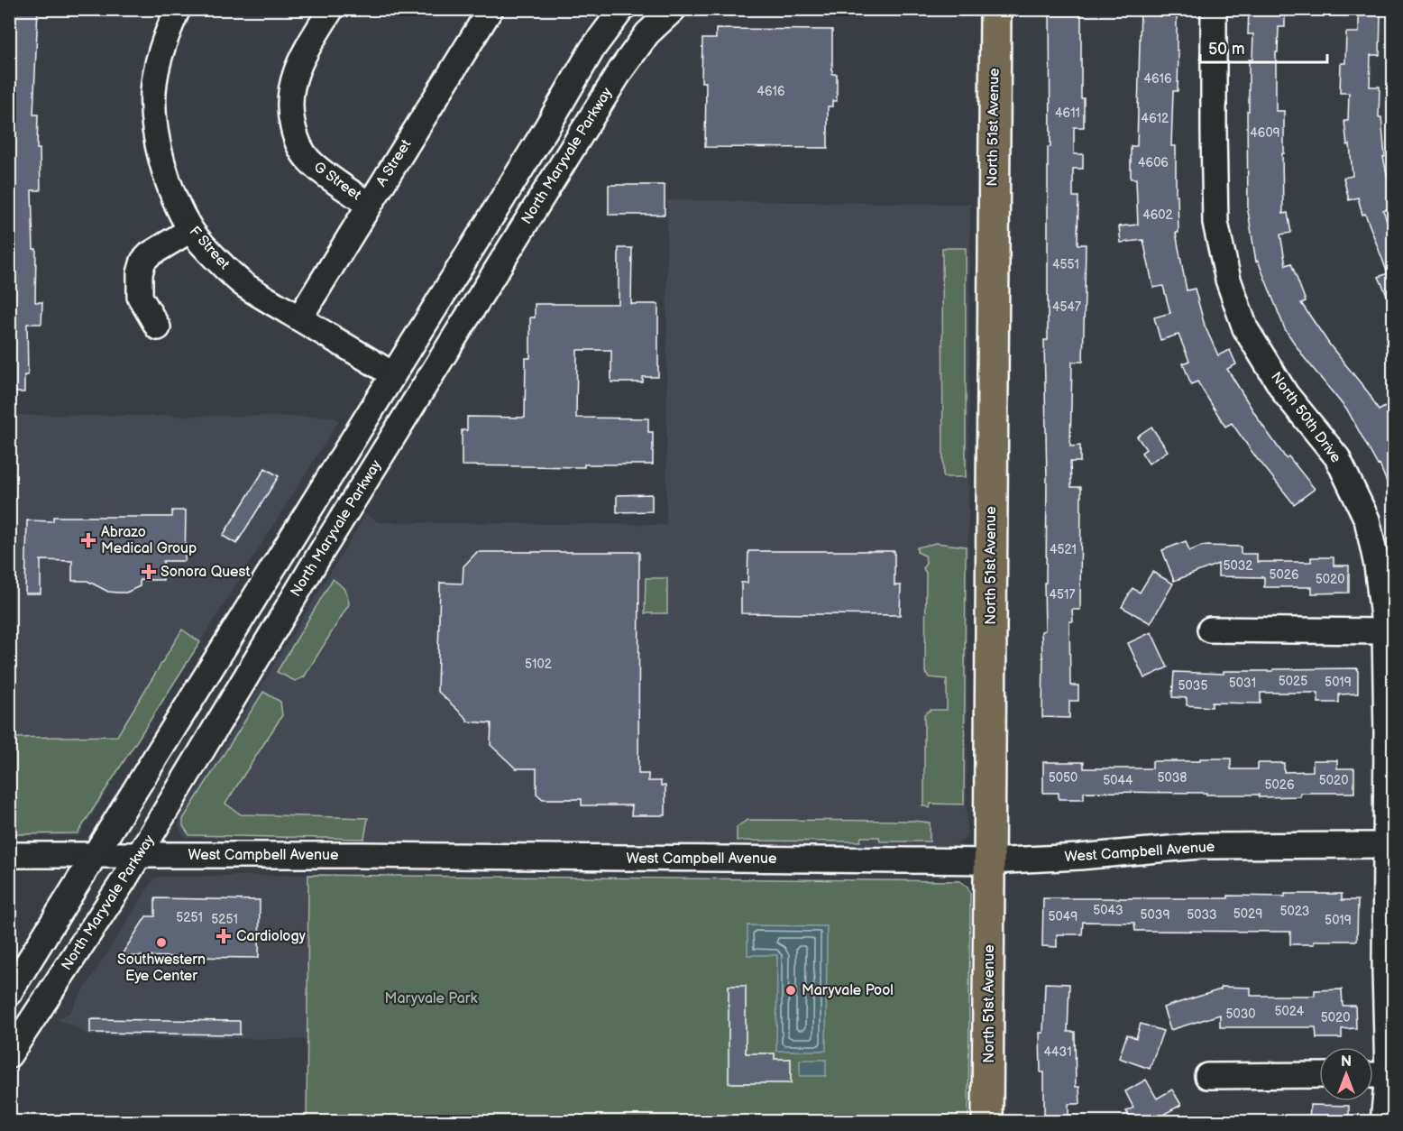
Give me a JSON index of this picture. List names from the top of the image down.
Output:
{
  "streets": {
    "main road": ["North 51st Avenue"],
    "street": [
      "North Maryvale Parkway",
      "A Street",
      "G Street",
      "F Street",
      "North 50th Drive",
      "West Campbell Avenue"
    ]
  },
  "crossings": [
    ["North 51st Avenue", "West Campbell Avenue"],
    ["North Maryvale Parkway", "West Campbell Avenue"],
    ["A Street", "G Street"],
    ["A Street", "F Street"],
    ["North 50th Drive", "West Campbell Avenue"]
  ],
  "parks": ["Maryvale Park"],
  "places": {
    "health": ["Abrazo Medical Group", "Sonora Quest", "Cardiology"],
    "other": ["Southwestern Eye Center", "Maryvale Pool"]
  },
  "house_numbers": [
    "4616",
    "4616",
    "4611",
    "4612",
    "4609",
    "4606",
    "4602",
    "4551",
    "4547",
    "4521",
    "5032",
    "5026",
    "5020",
    "4517",
    "5102",
    "5025",
    "5019",
    "5031",
    "5035",
    "5050",
    "5038",
    "5044",
    "5020",
    "5026",
    "5043",
    "5023",
    "5029",
    "5039",
    "5033",
    "5049",
    "5251",
    "5251",
    "5019",
    "5024",
    "5030",
    "5020",
    "4431"
  ],
  "scale_bar": "50 m",
  "north": "top"
}
